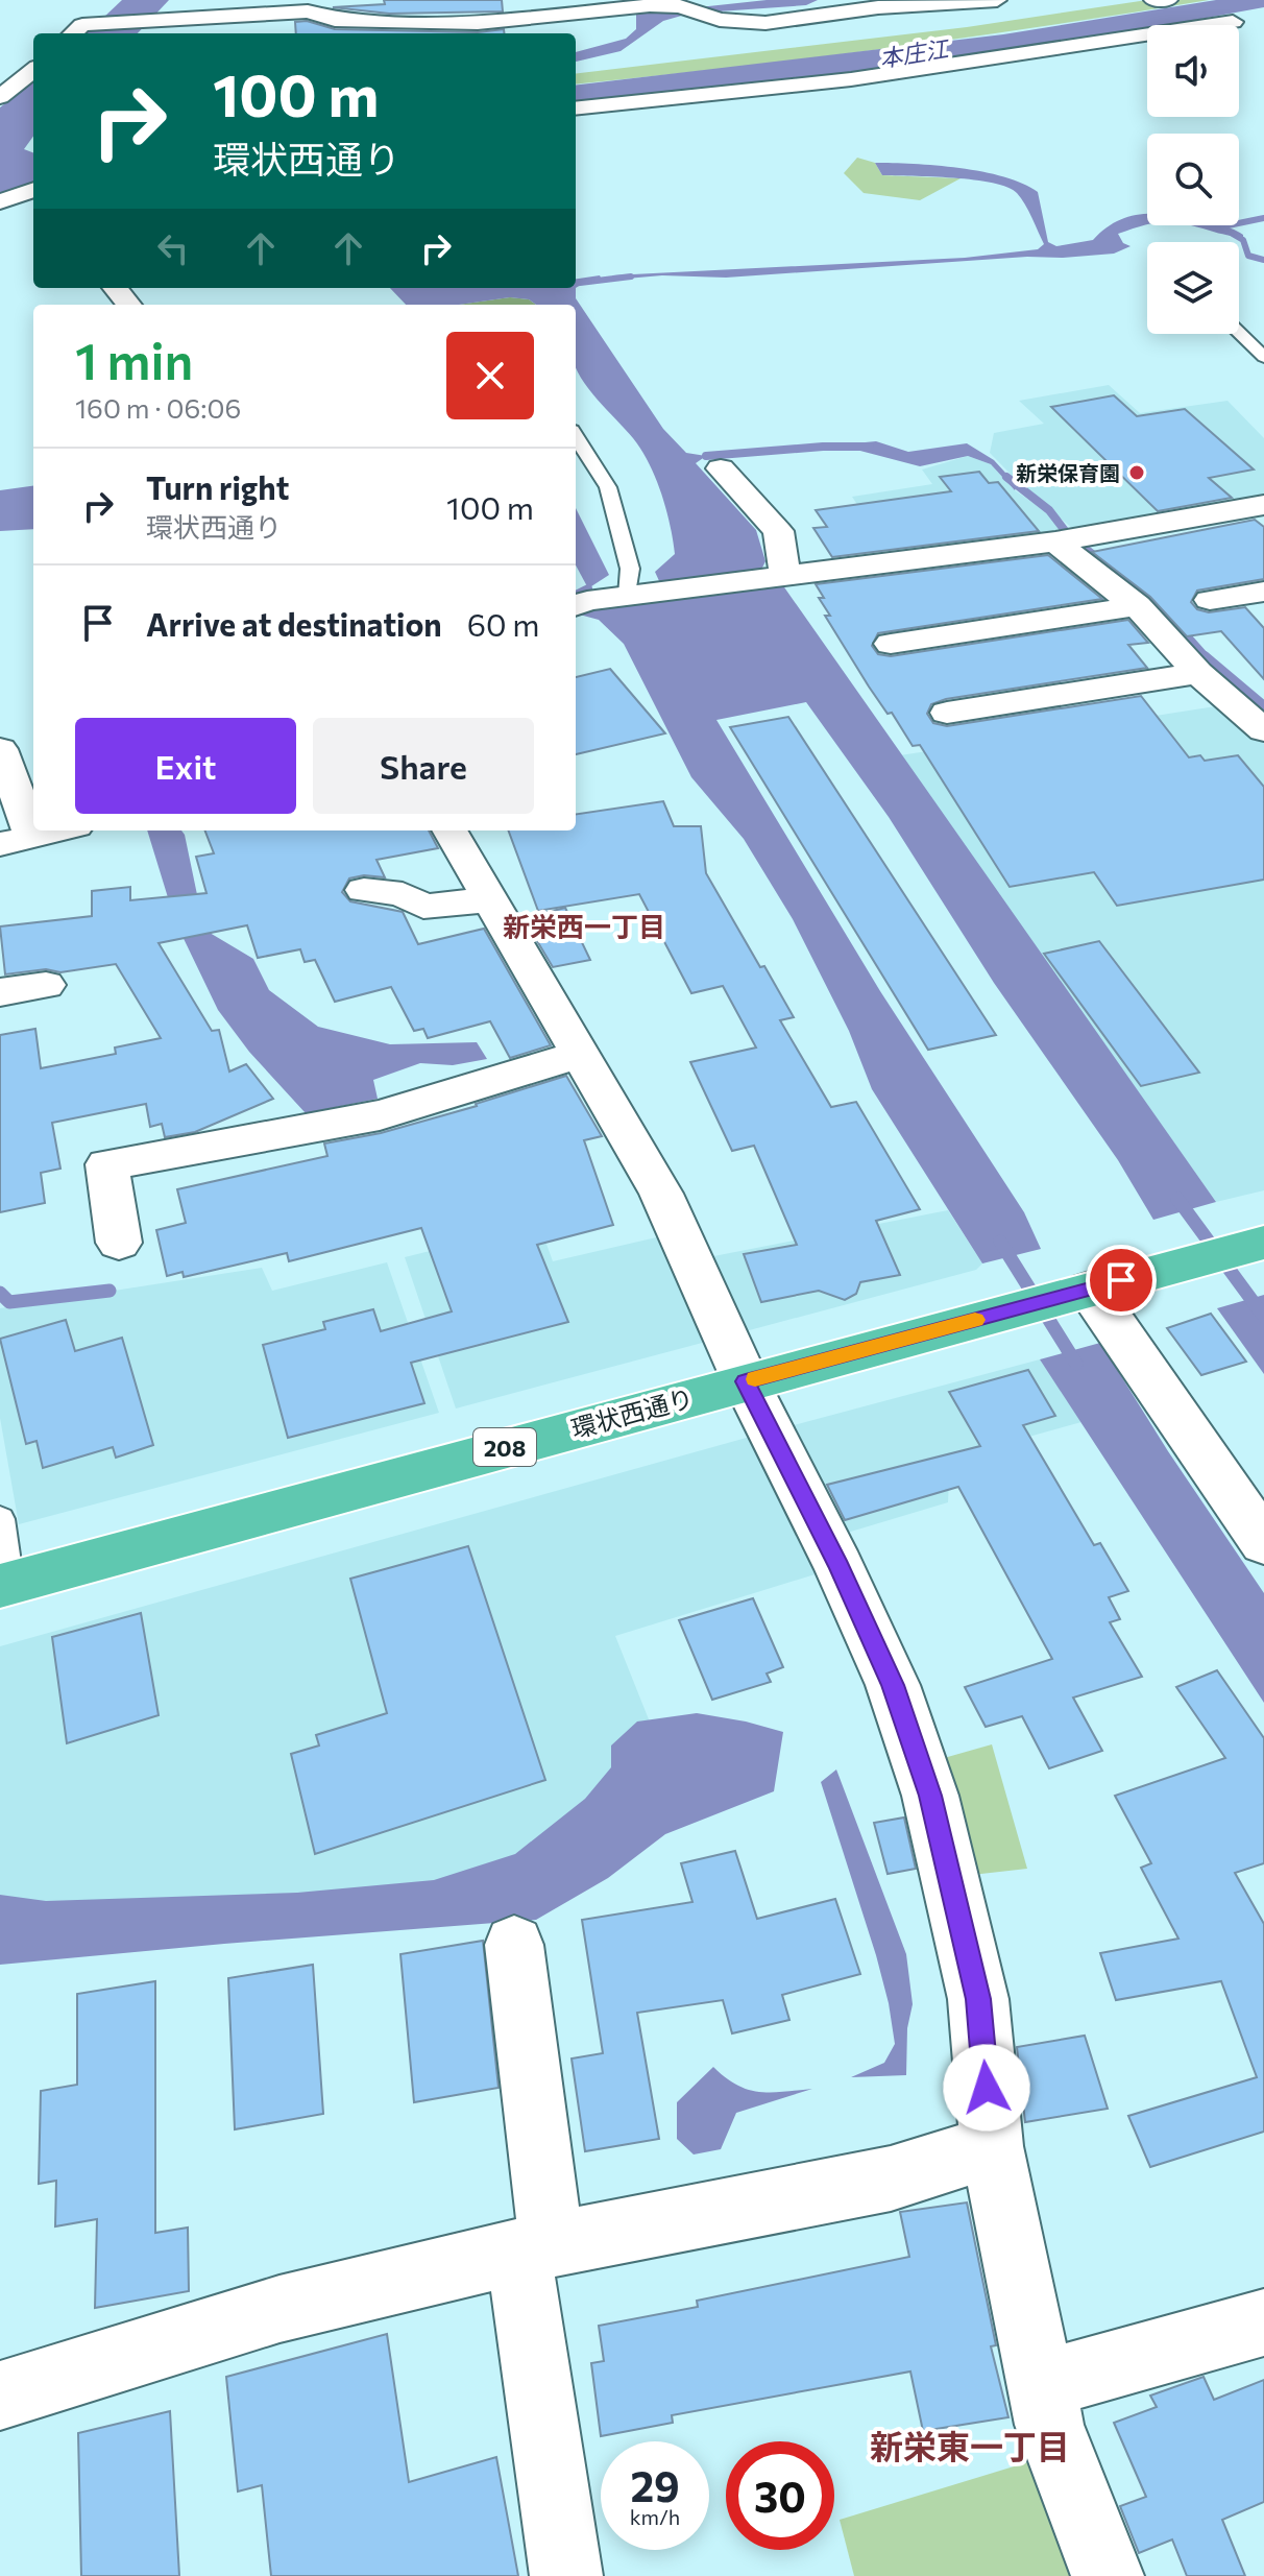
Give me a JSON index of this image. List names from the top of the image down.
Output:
{
  "streets": {
    "highway": ["環状西通り", "208"]
  },
  "districts": ["新栄西一丁目", "新栄東一丁目"],
  "water": ["本庄江"],
  "places": ["新栄保育園"],
  "page": {
    "turn": ["100 m", "環状西通り"],
    "heading": ["1 min", "160 m · 06:06"],
    "list": [
      {
        "name": "Turn right",
        "note": "環状西通り",
        "value": "100 m"
      },
      {
        "name": "Arrive at destination",
        "value": "60 m"
      }
    ],
    "buttons": ["Exit", "Share"],
    "speed": "29 km/h",
    "limit": "30"
  }
}
